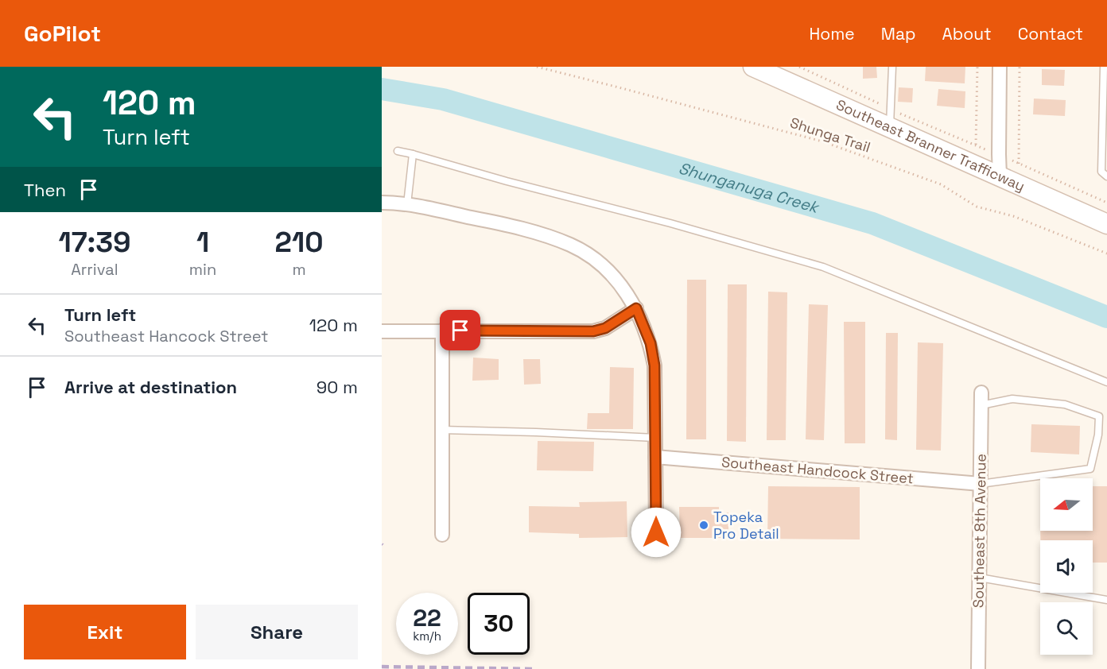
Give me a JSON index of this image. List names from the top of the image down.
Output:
{
  "streets": {
    "main road": ["Southeast Branner Trafficway"],
    "street": ["Southeast Handcock Street", "Southeast 8th Avenue"],
    "path": ["Shunga Trail"]
  },
  "crossings": [
    ["Southeast Handcock Street", "Southeast 8th Avenue"]
  ],
  "water": ["Shunganuga Creek"],
  "places": ["Topeka Pro Detail"],
  "north": "left",
  "page": {
    "header": "GoPilot",
    "nav": [
      "Home",
      "Map",
      "About",
      "Contact"
    ],
    "turn": ["120 m", "Turn left"],
    "then": "Then",
    "eta": [
      "17:39",
      "Arrival",
      "1",
      "min",
      "210",
      "m"
    ],
    "list": [
      {
        "name": "Turn left",
        "note": "Southeast Hancock Street",
        "value": "120 m"
      },
      {
        "name": "Arrive at destination",
        "value": "90 m"
      }
    ],
    "speed": "22 km/h",
    "limit": "30",
    "buttons": ["Exit", "Share"]
  }
}
